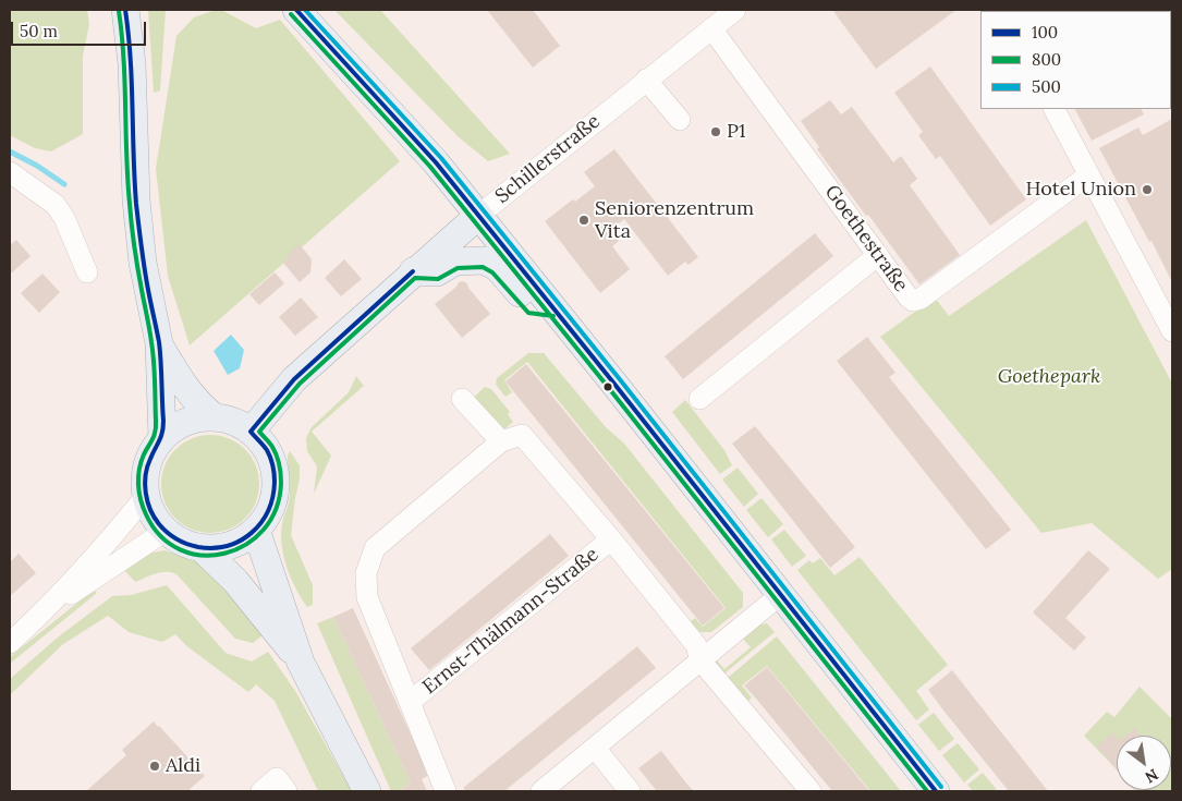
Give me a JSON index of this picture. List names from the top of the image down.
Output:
{
  "streets": {
    "main road": ["Schillerstraße"],
    "street": ["Goethestraße", "Ernst-Thälmann-Straße"]
  },
  "crossings": [
    ["Schillerstraße", "Goethestraße"]
  ],
  "parks": ["Goethepark"],
  "places": [
    "P1",
    "Hotel Union",
    "Seniorenzentrum Vita",
    "Aldi"
  ],
  "lines": ["transit line 100", "transit line 500", "transit line 800"],
  "legend": ["100", "800", "500"],
  "scale_bar": "50 m",
  "north": "bottom right"
}
